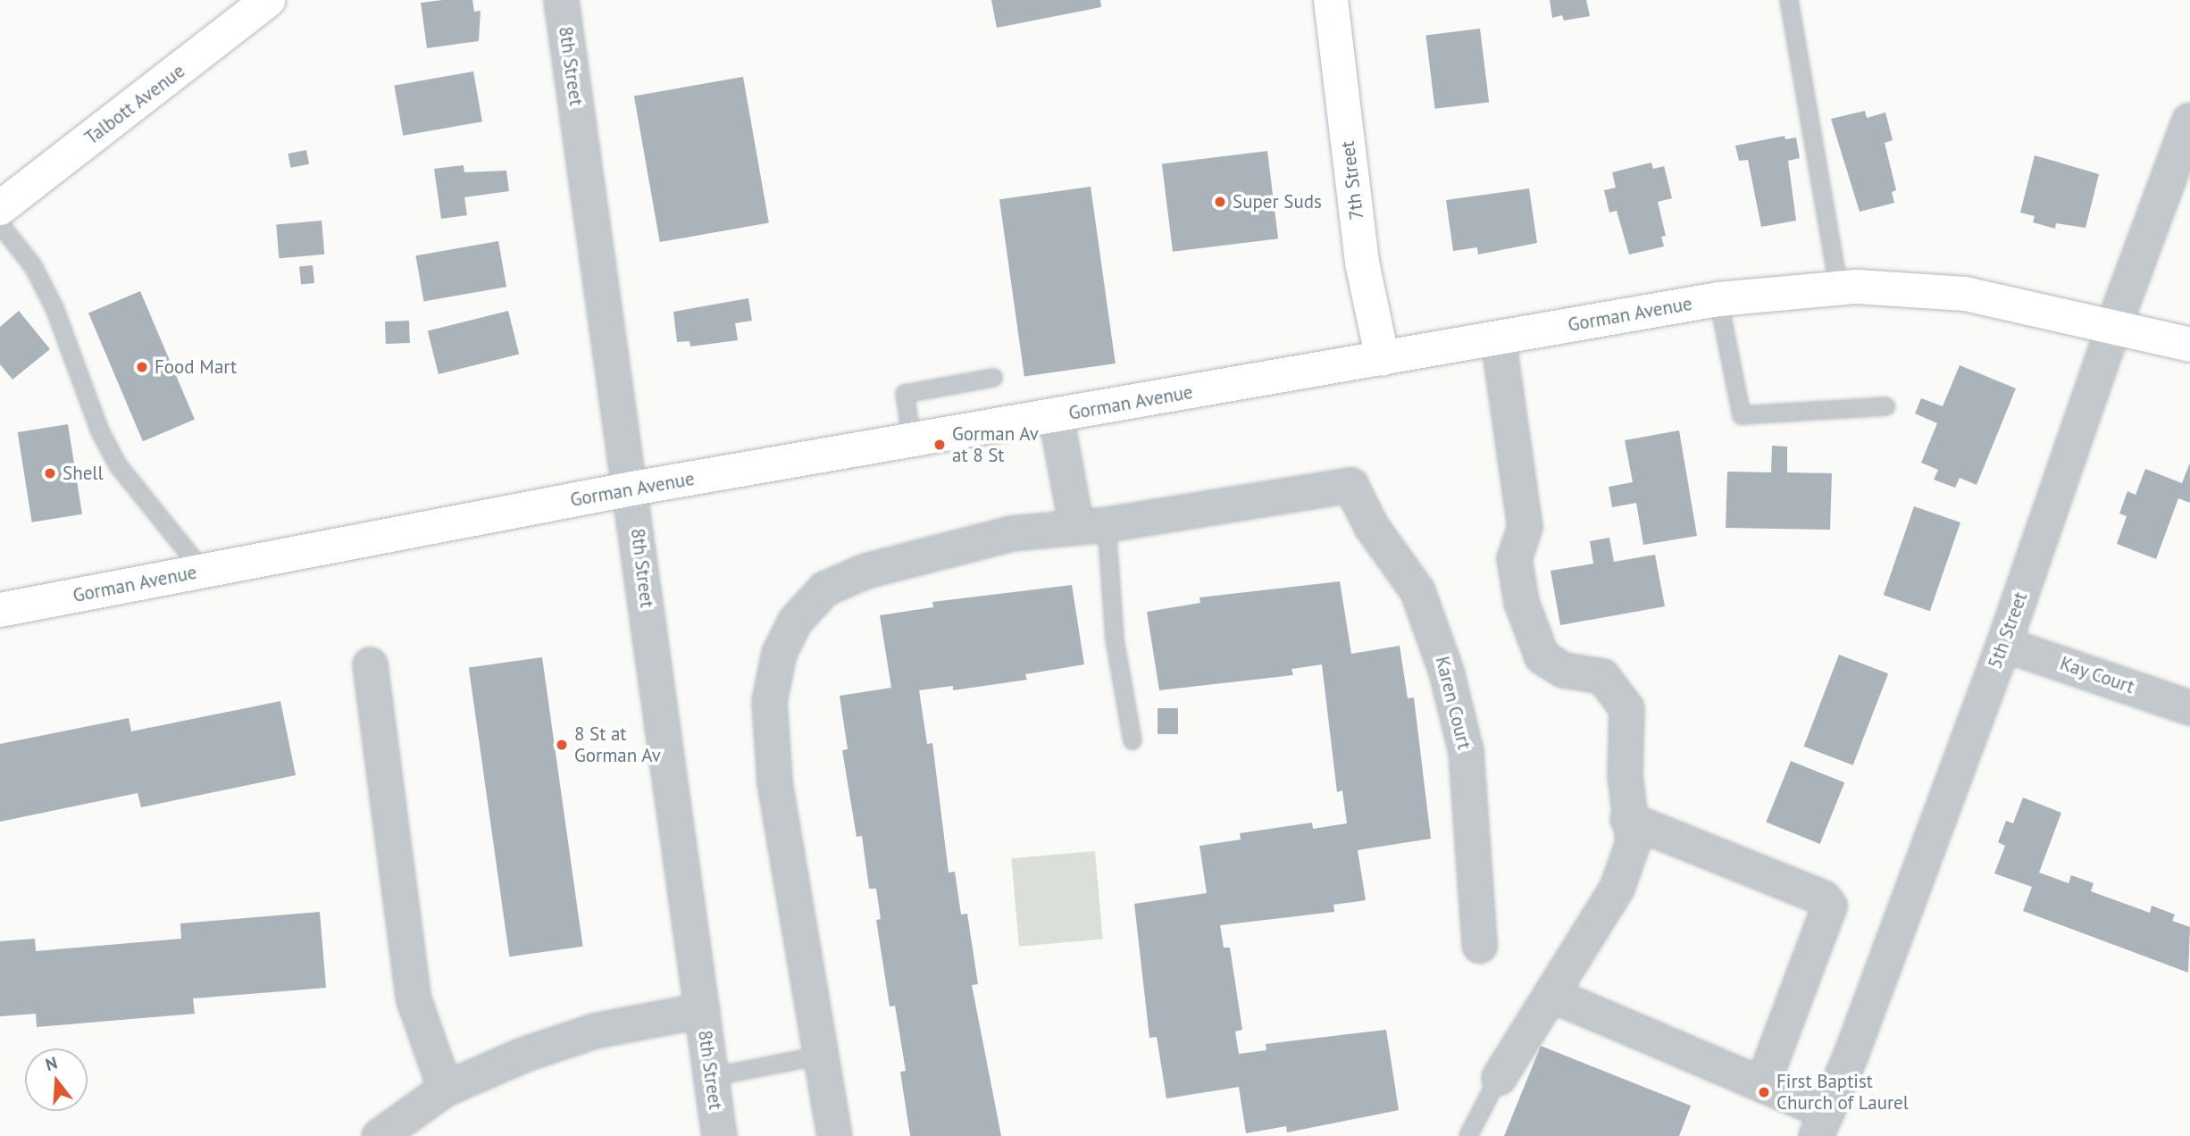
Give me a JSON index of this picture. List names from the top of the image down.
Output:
{
  "streets": {
    "main road": ["Talbott Avenue", "7th Street", "Gorman Avenue"],
    "street": [
      "8th Street",
      "5th Street",
      "Kay Court",
      "Karen Court"
    ]
  },
  "crossings": [
    ["8th Street", "Gorman Avenue"],
    ["7th Street", "Gorman Avenue"],
    ["Gorman Avenue", "5th Street"],
    ["5th Street", "Kay Court"]
  ],
  "places": [
    "Super Suds",
    "Food Mart",
    "Gorman Av at 8 St",
    "Shell",
    "8 St at Gorman Av",
    "First Baptist Church of Laurel"
  ],
  "north": "top"
}
